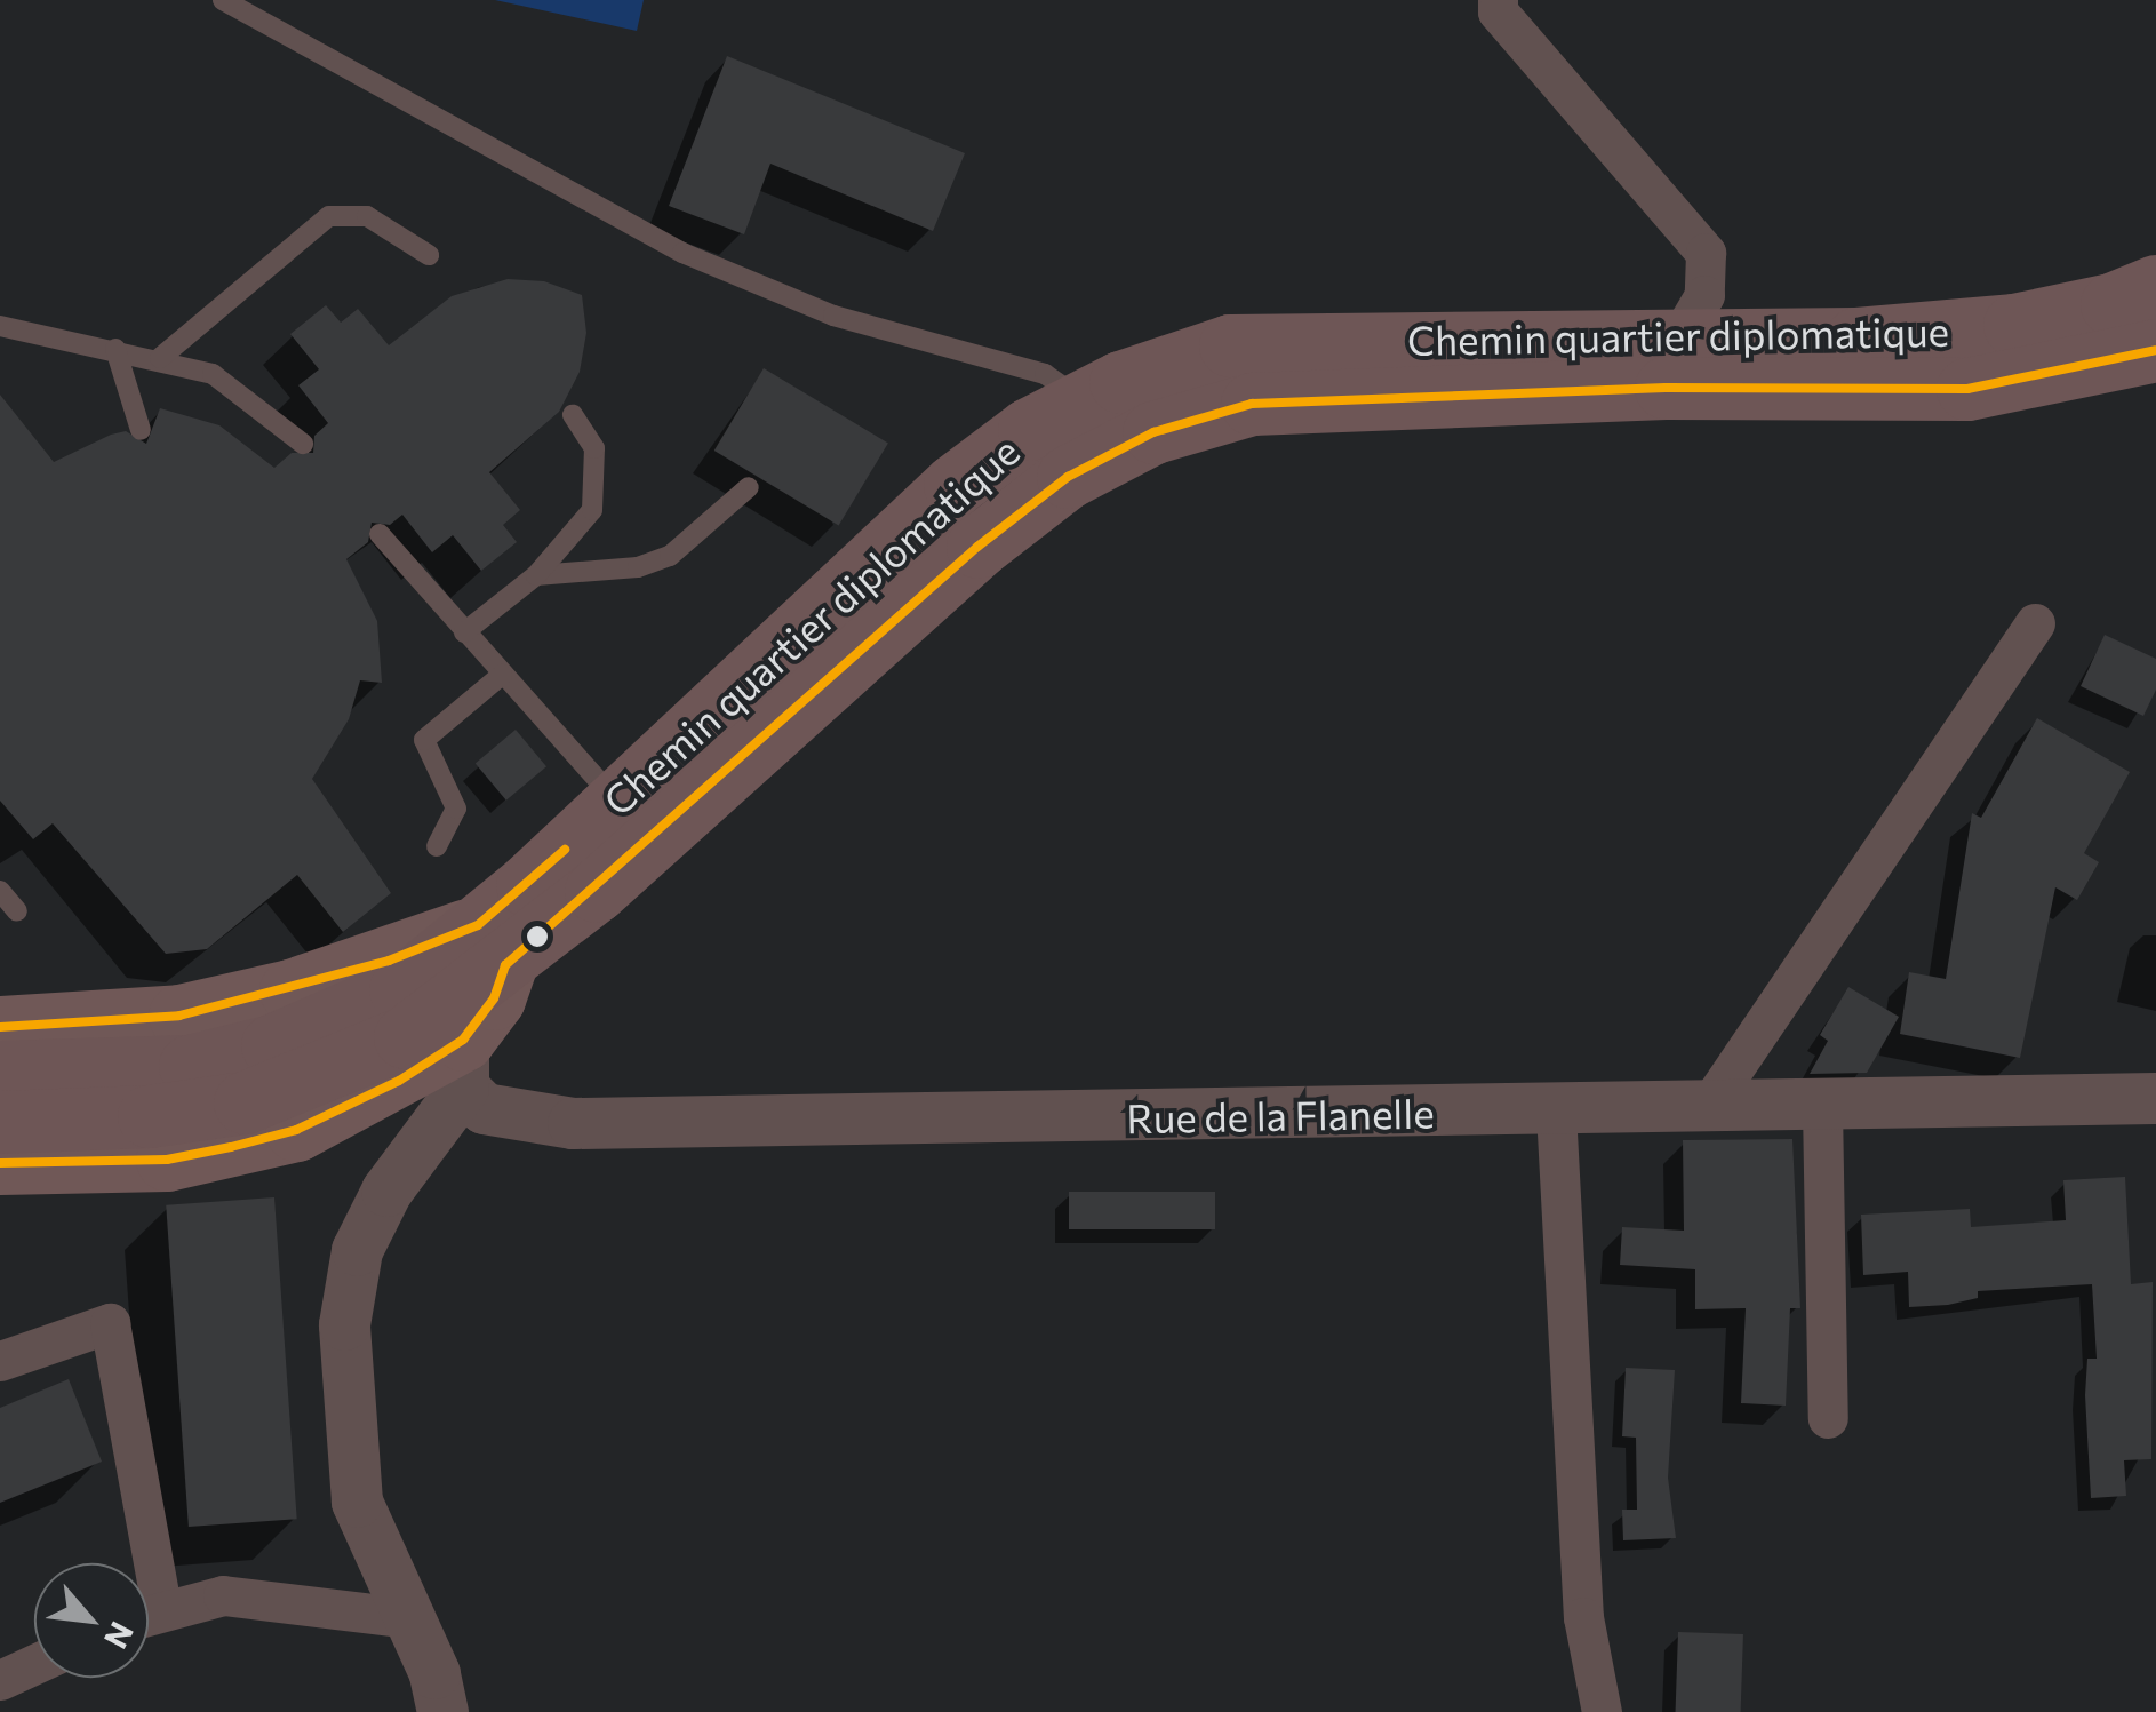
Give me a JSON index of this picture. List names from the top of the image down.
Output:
{
  "streets": {
    "highway": ["Chemin quartier diplomatique"],
    "street": ["Rue de la Flanelle"]
  },
  "north": "bottom right"
}
